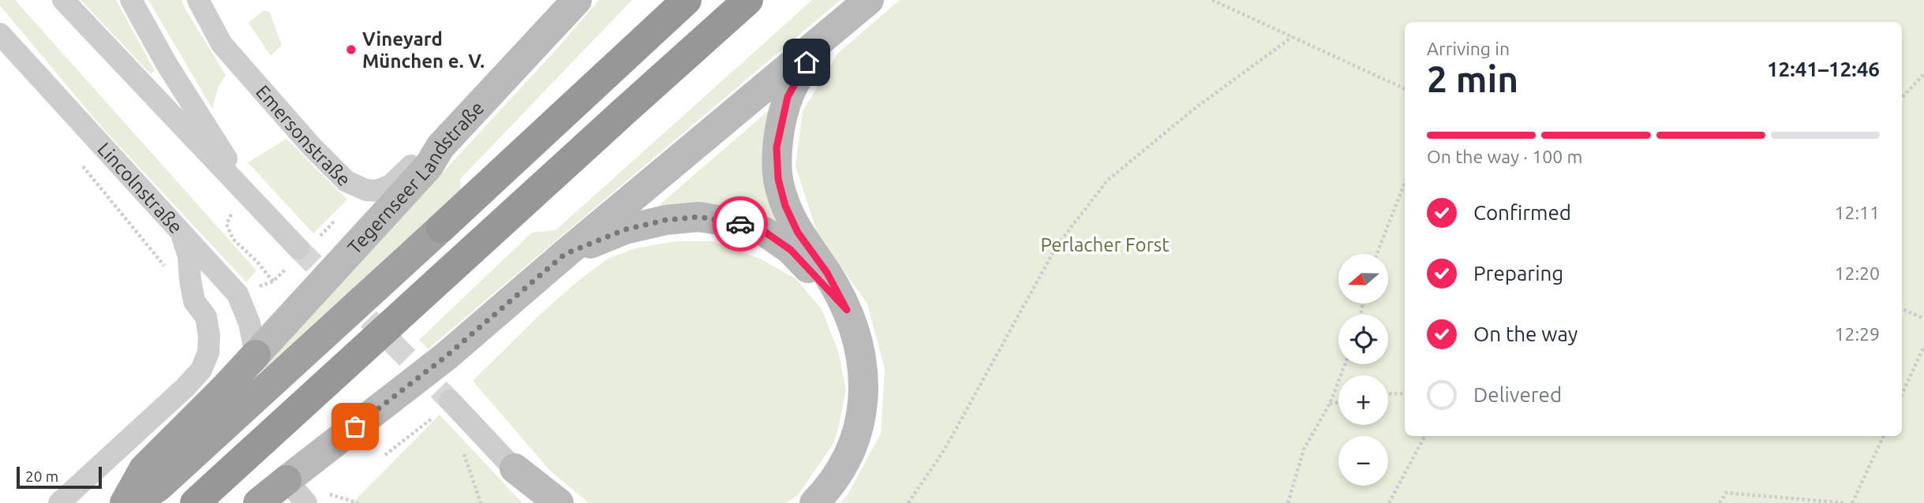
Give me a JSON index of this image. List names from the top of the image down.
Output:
{
  "streets": {
    "main road": ["Tegernseer Landstraße"],
    "street": ["Emersonstraße", "Lincolnstraße"]
  },
  "crossings": [
    ["Emersonstraße", "Tegernseer Landstraße"],
    ["Tegernseer Landstraße", "Lincolnstraße"]
  ],
  "parks": ["Perlacher Forst"],
  "places": ["Vineyard München e. V."],
  "scale_bar": "20 m",
  "north": "left",
  "page": {
    "heading": ["2 min", "Arriving in", "12:41–12:46"],
    "bar": "On the way · 100 m",
    "list": [
      ["Confirmed", "12:11"],
      ["Preparing", "12:20"],
      ["On the way", "12:29"],
      "Delivered"
    ],
    "map_buttons": ["+", "−"],
    "scale": "20 m"
  }
}
